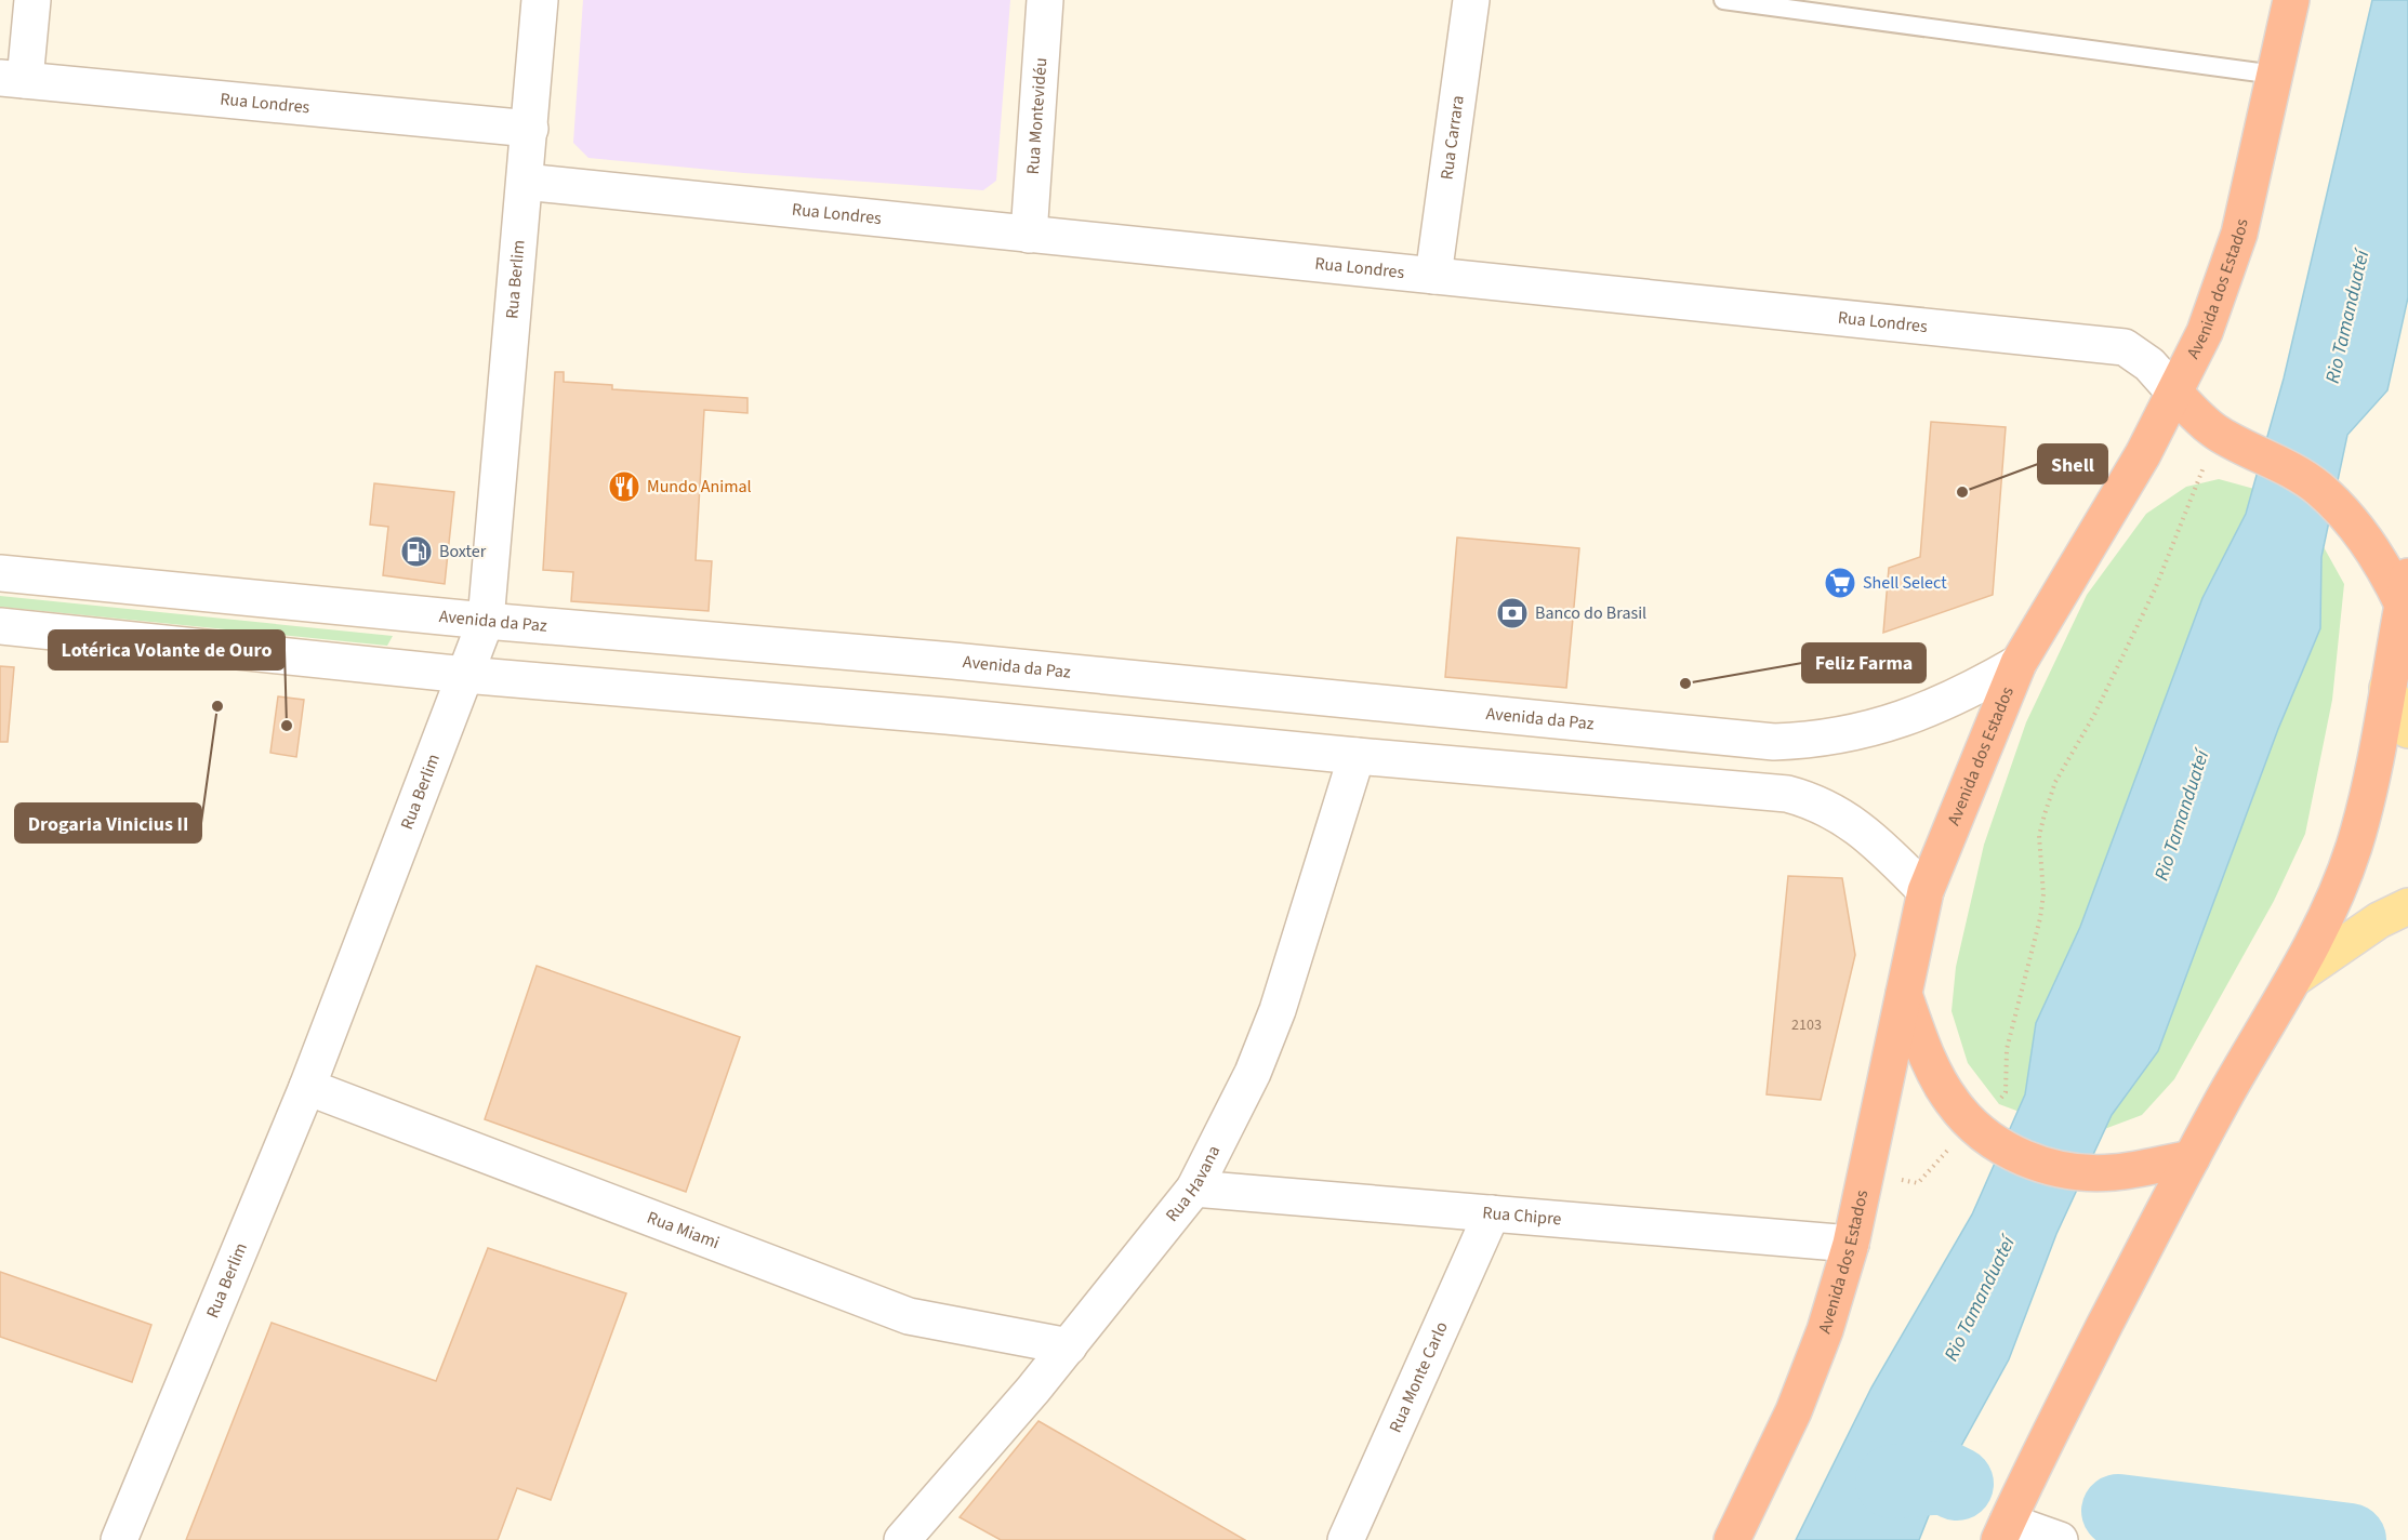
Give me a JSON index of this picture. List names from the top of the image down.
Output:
{
  "streets": {
    "highway": ["Avenida dos Estados"],
    "street": [
      "Rua Londres",
      "Rua Montevidéu",
      "Rua Carrara",
      "Rua Berlim",
      "Avenida da Paz",
      "Rua Havana",
      "Rua Chipre",
      "Rua Miami",
      "Rua Monte Carlo"
    ]
  },
  "crossings": [
    ["Rua Londres", "Rua Montevidéu"],
    ["Rua Londres", "Rua Carrara"],
    ["Rua Londres", "Rua Berlim"],
    ["Rua Londres", "Avenida dos Estados"],
    ["Rua Berlim", "Avenida da Paz"],
    ["Rua Berlim", "Rua Miami"],
    ["Avenida dos Estados", "Avenida da Paz"],
    ["Avenida dos Estados", "Rua Chipre"],
    ["Rua Havana", "Rua Chipre"],
    ["Rua Havana", "Rua Miami"],
    ["Rua Chipre", "Rua Monte Carlo"]
  ],
  "water": ["Rio Tamanduateí"],
  "places": {
    "restaurant": ["Mundo Animal"],
    "other": [
      "Shell",
      "Feliz Farma",
      "Drogaria Vinicius II",
      "Lotérica Volante de Ouro"
    ],
    "fuel station": ["Boxter"],
    "supermarket": ["Shell Select"],
    "bank": ["Banco do Brasil"]
  },
  "house_numbers": ["2103"]
}
